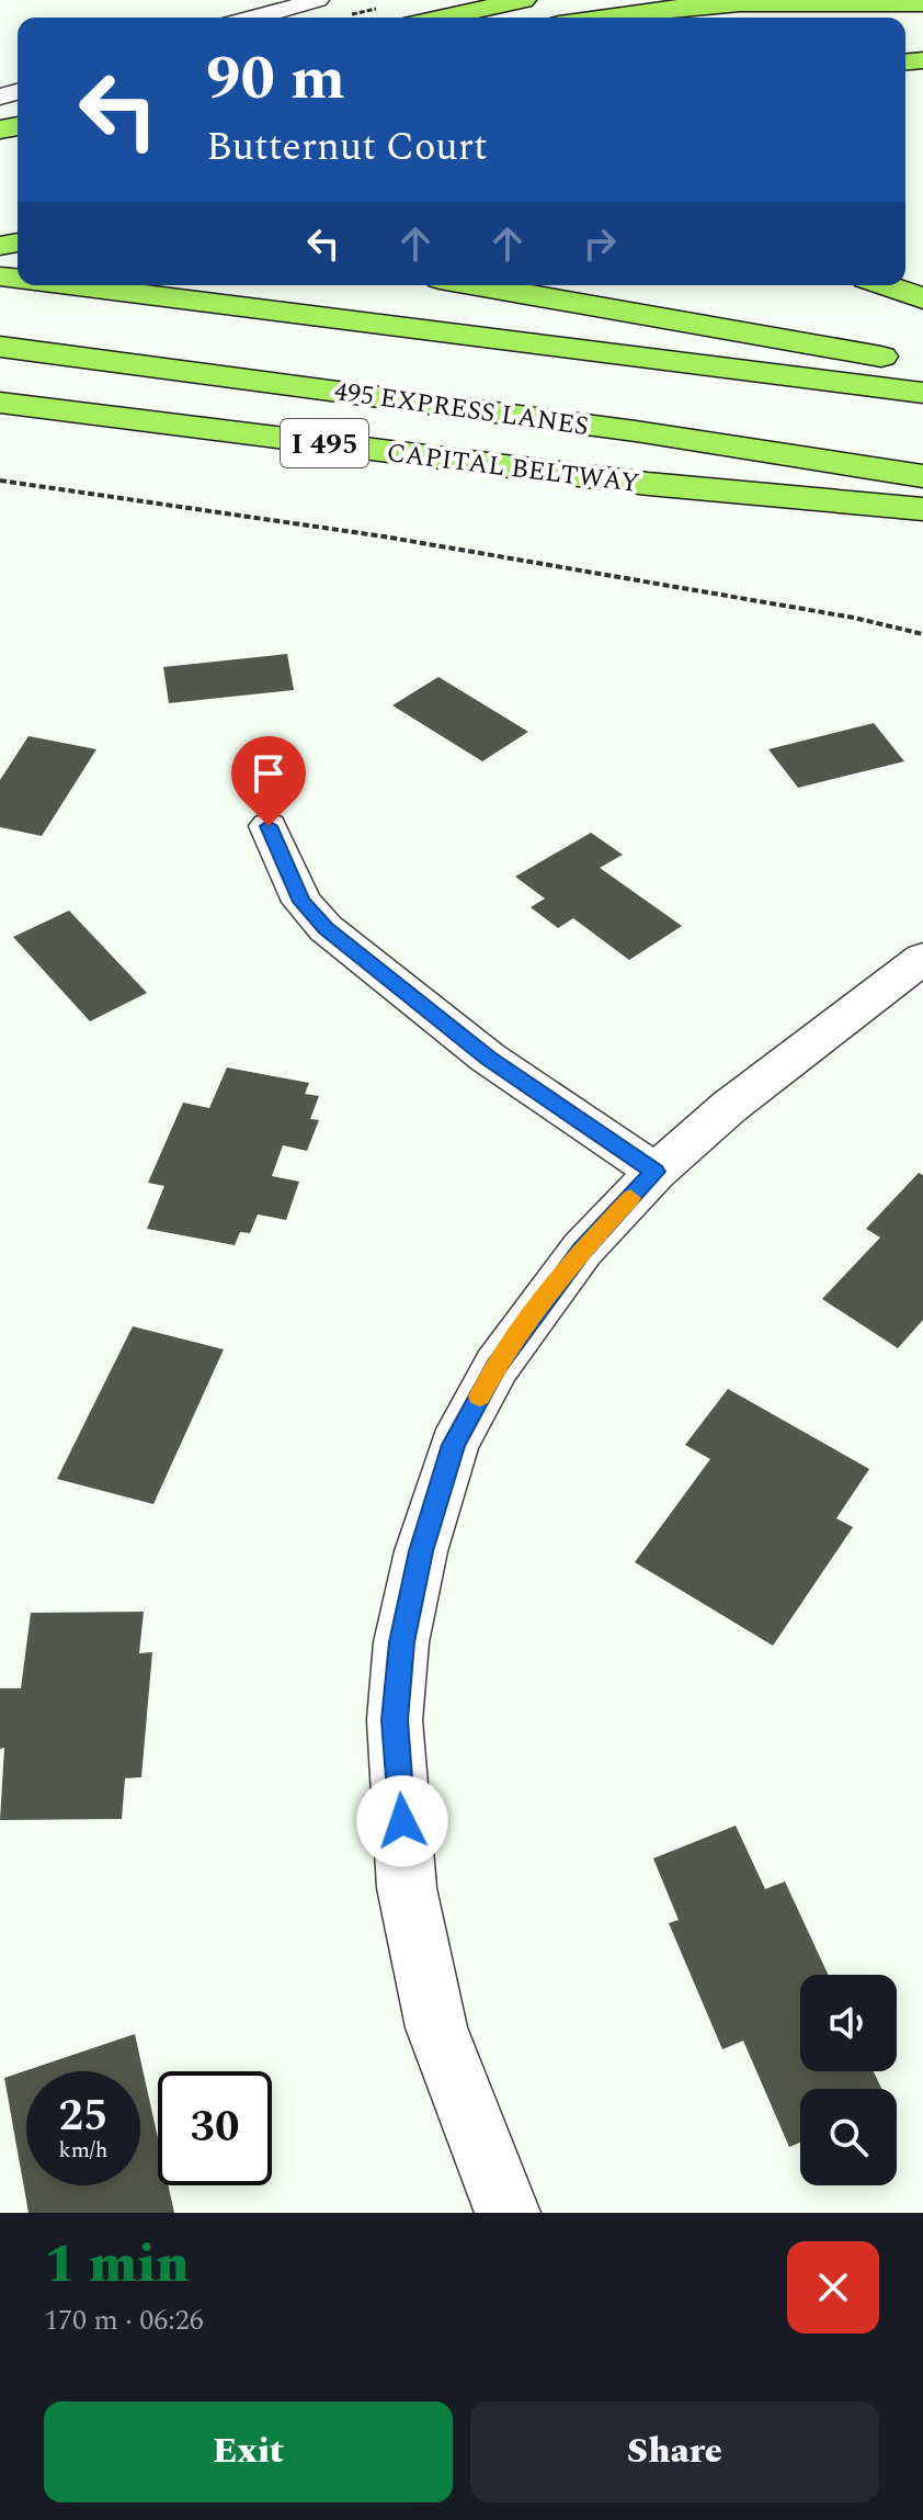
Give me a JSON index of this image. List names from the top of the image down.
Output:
{
  "streets": {
    "highway": ["495 EXPRESS LANES", "I 495", "CAPITAL BELTWAY"]
  },
  "page": {
    "turn": ["90 m", "Butternut Court"],
    "speed": "25 km/h",
    "limit": "30",
    "heading": ["1 min", "170 m · 06:26"],
    "buttons": ["Exit", "Share"]
  }
}
